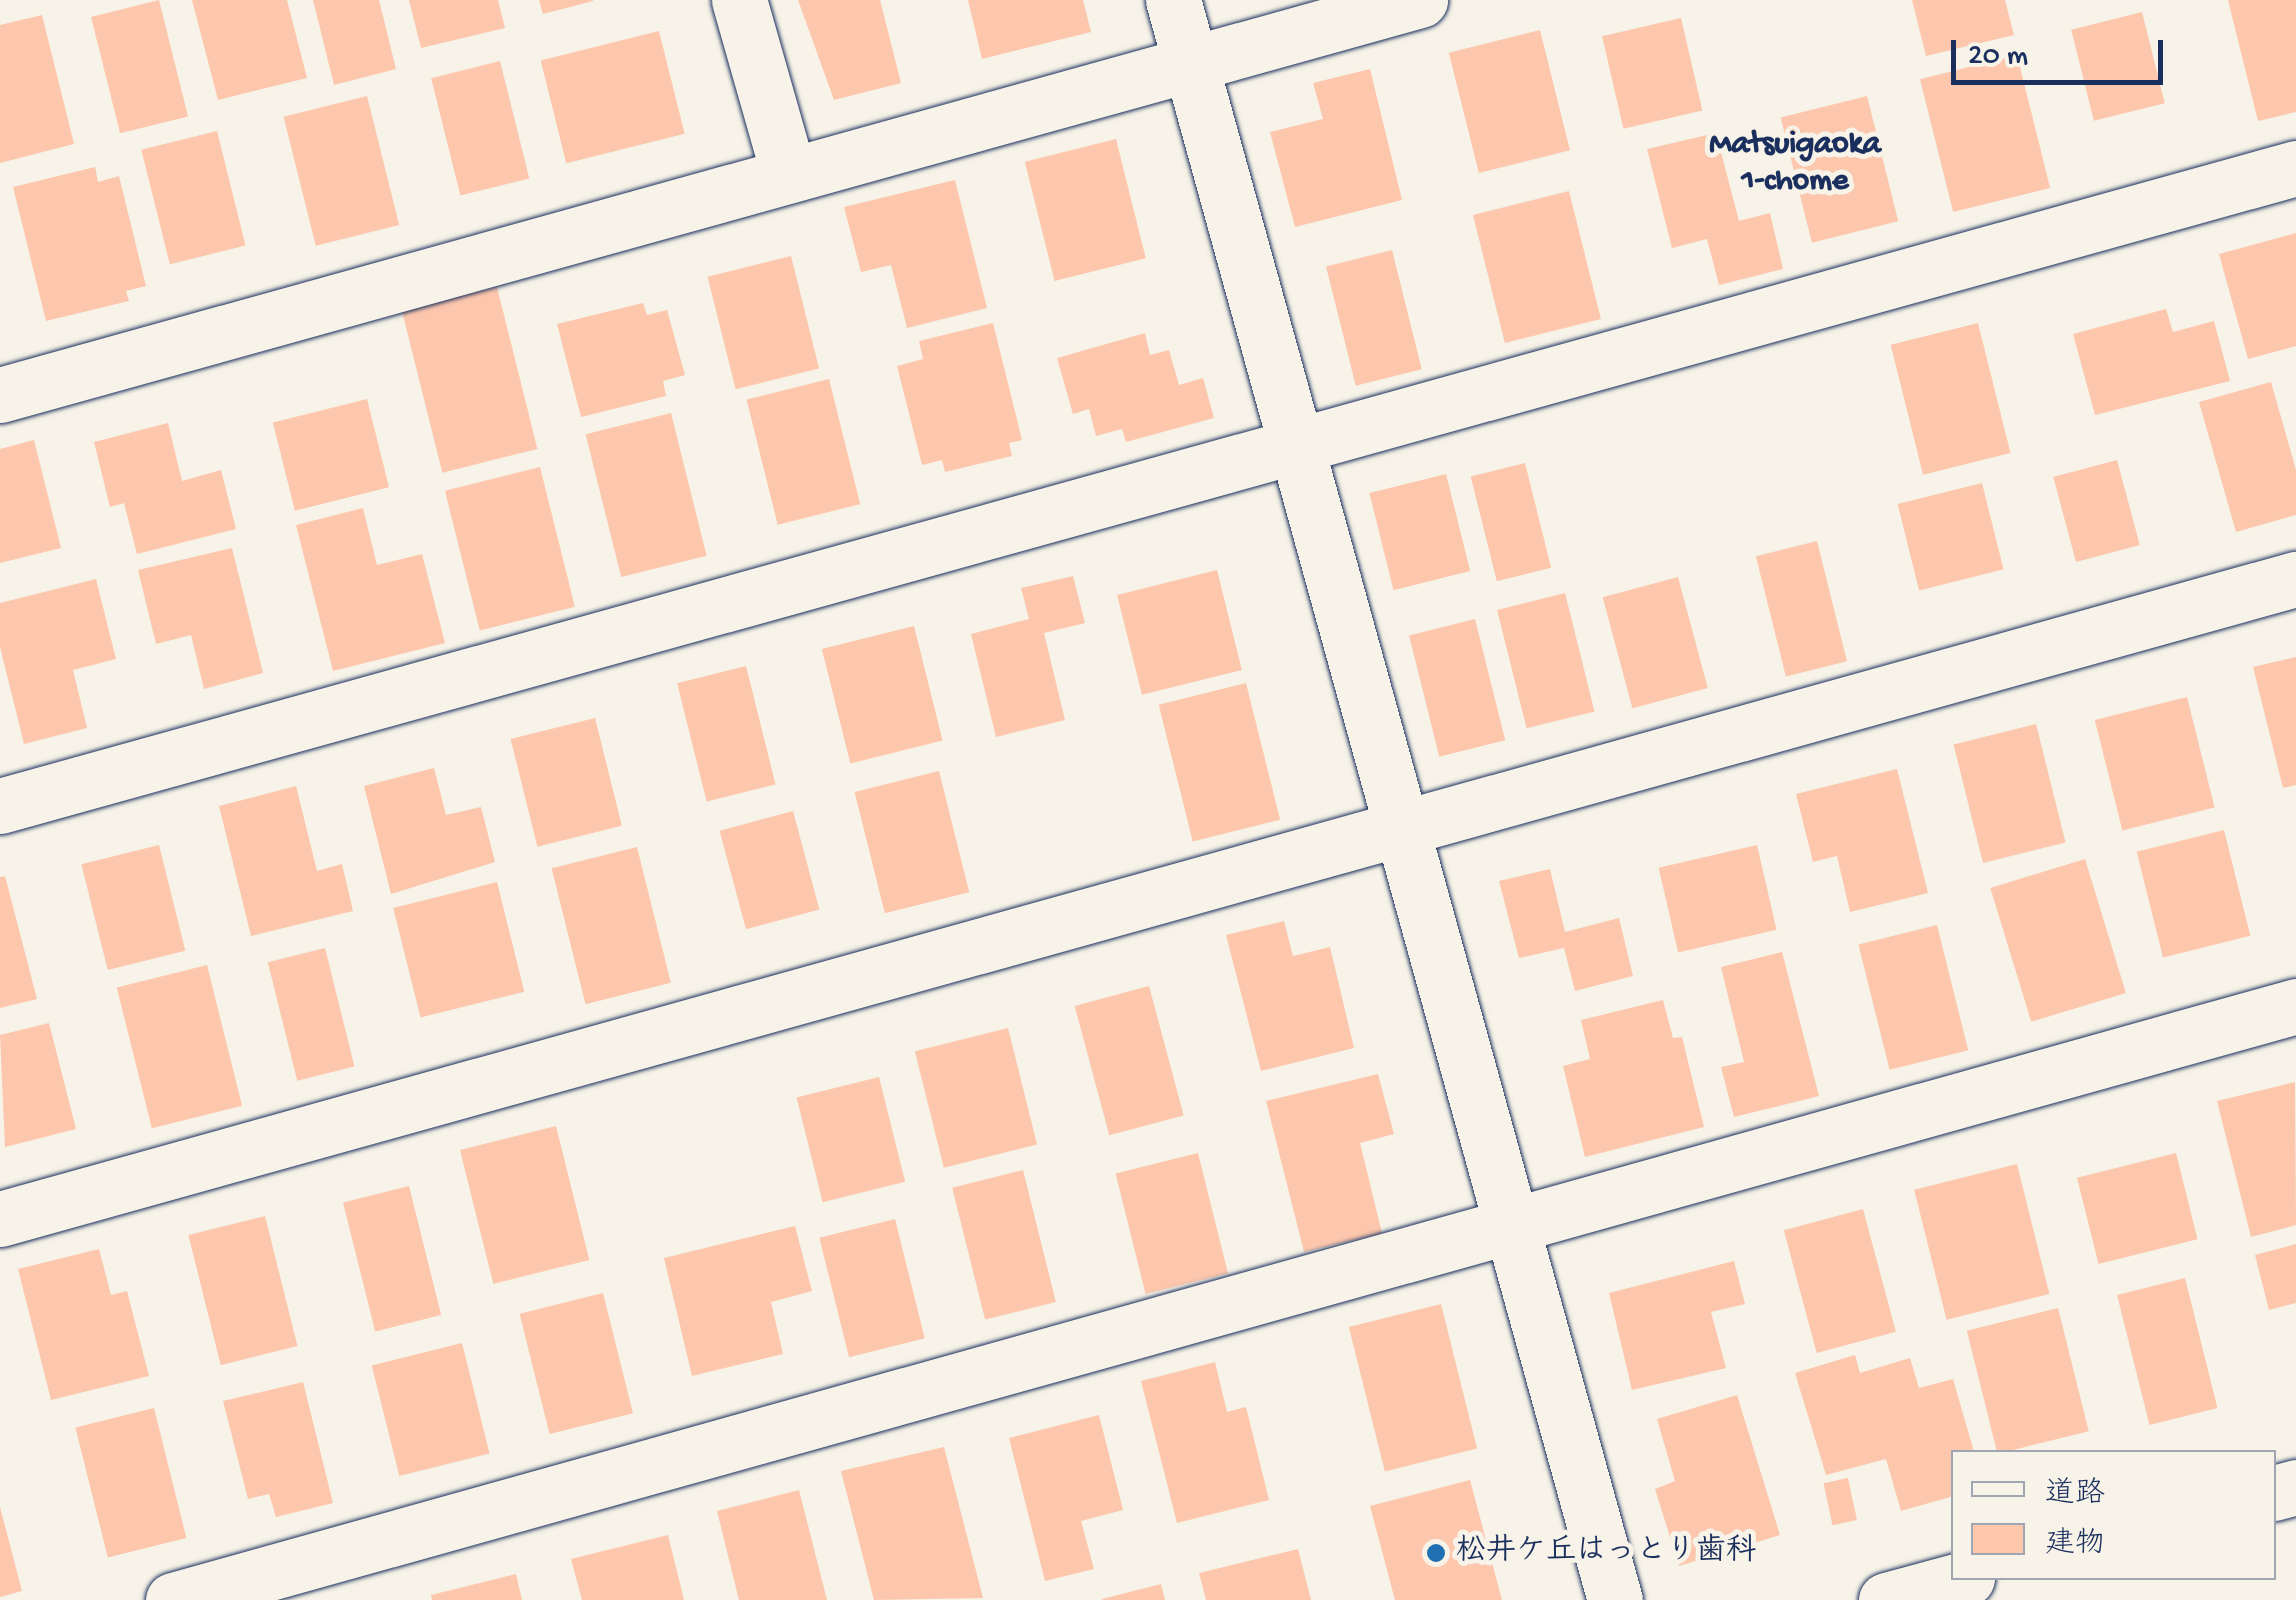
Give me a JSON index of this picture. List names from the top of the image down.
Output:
{
  "districts": ["Matsuigaoka 1-chome"],
  "places": ["松井ケ丘はっとり歯科"],
  "legend": ["道路", "建物"],
  "scale_bar": "20 m"
}
